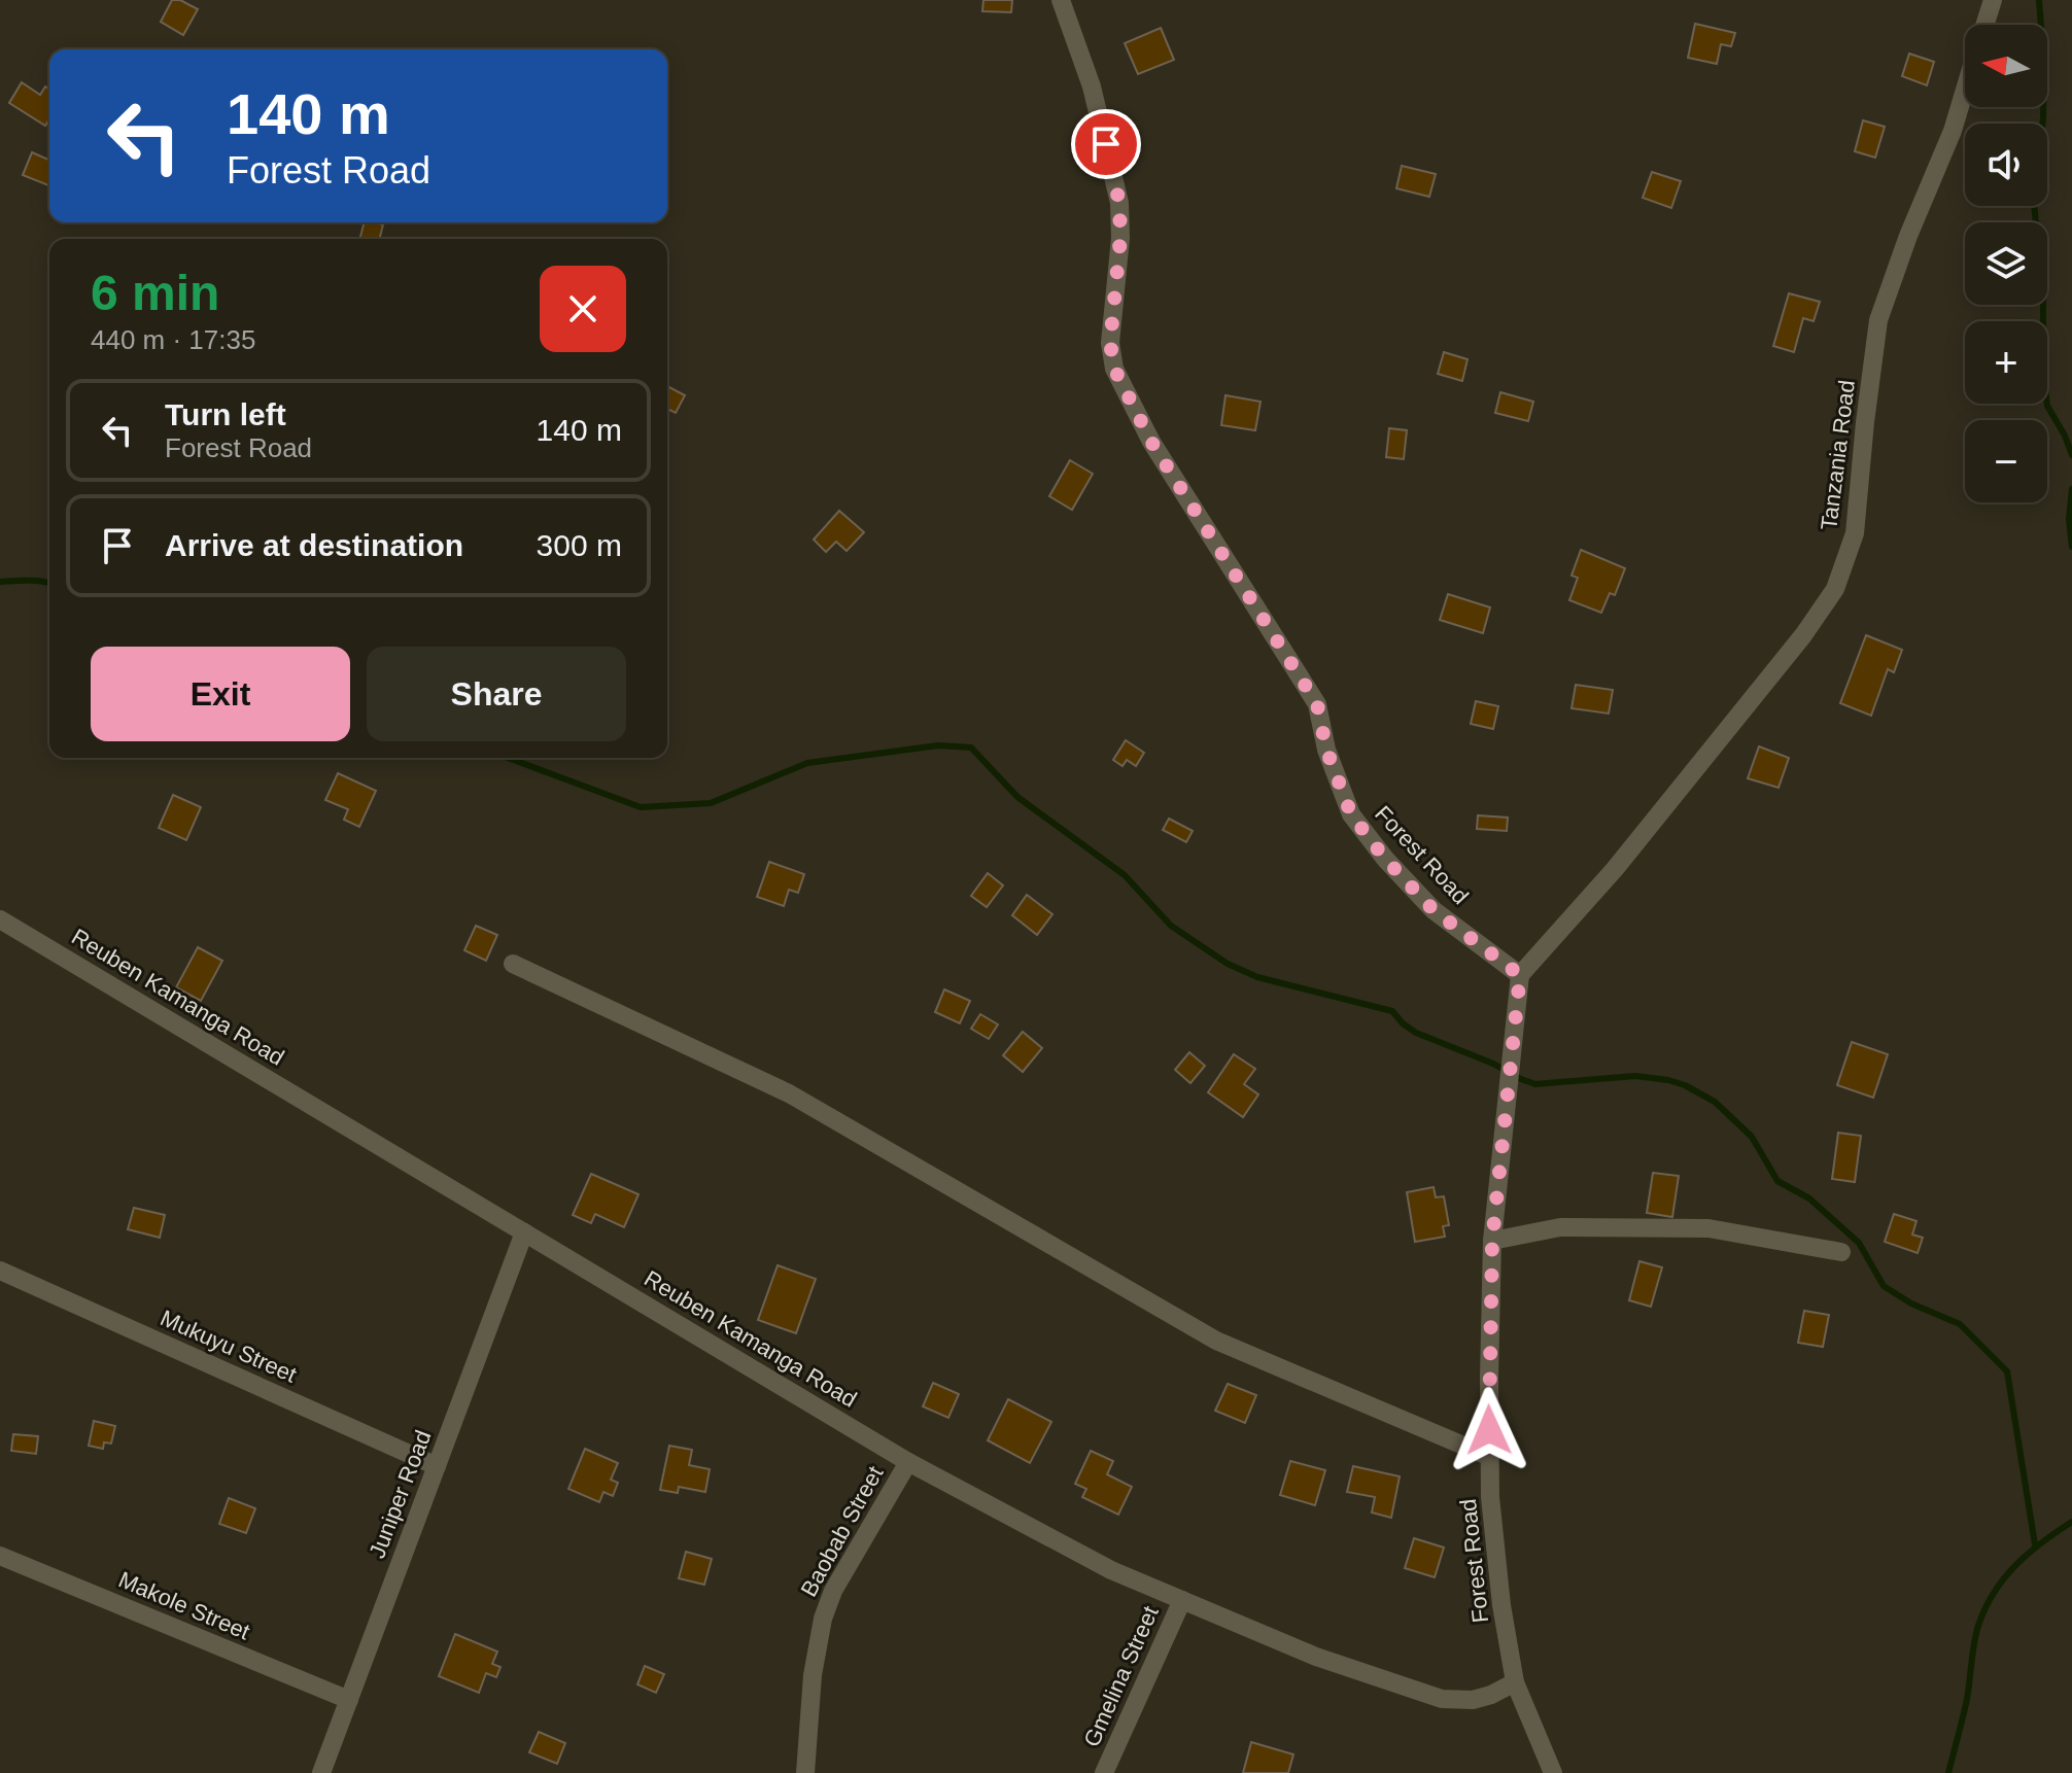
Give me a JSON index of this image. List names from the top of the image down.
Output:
{
  "streets": {
    "street": [
      "Tanzania Road",
      "Forest Road",
      "Reuben Kamanga Road",
      "Mukuyu Street",
      "Juniper Road",
      "Baobab Street",
      "Makole Street",
      "Gmelina Street"
    ]
  },
  "crossings": [
    ["Tanzania Road", "Forest Road"],
    ["Forest Road", "Reuben Kamanga Road"],
    ["Reuben Kamanga Road", "Juniper Road"],
    ["Reuben Kamanga Road", "Baobab Street"],
    ["Reuben Kamanga Road", "Gmelina Street"],
    ["Mukuyu Street", "Juniper Road"],
    ["Juniper Road", "Makole Street"]
  ],
  "north": "left",
  "page": {
    "map_buttons": ["+", "−"],
    "turn": ["140 m", "Forest Road"],
    "heading": ["6 min", "440 m · 17:35"],
    "list": [
      {
        "name": "Turn left",
        "note": "Forest Road",
        "value": "140 m"
      },
      {
        "name": "Arrive at destination",
        "value": "300 m"
      }
    ],
    "buttons": ["Exit", "Share"]
  }
}
